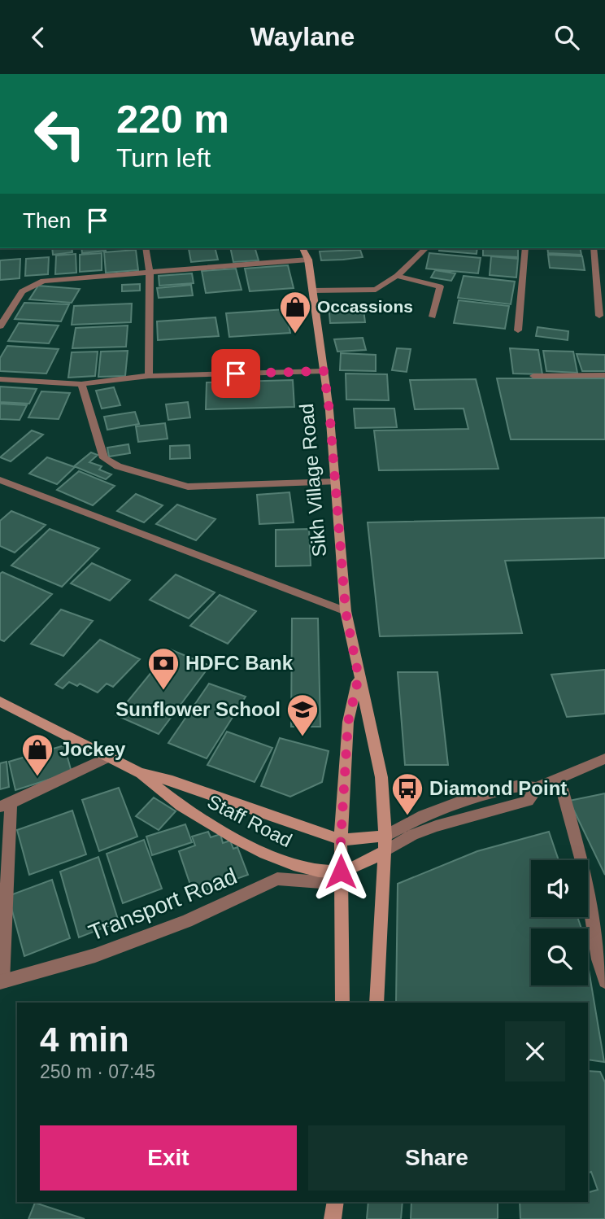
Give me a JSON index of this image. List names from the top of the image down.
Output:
{
  "streets": {
    "main road": ["Sikh Village Road", "Staff Road"],
    "street": ["Transport Road"]
  },
  "crossings": [
    ["Sikh Village Road", "Staff Road"],
    ["Sikh Village Road", "Transport Road"],
    ["Staff Road", "Transport Road"]
  ],
  "places": {
    "shop": ["Occassions", "Jockey"],
    "bank": ["HDFC Bank"],
    "school or university": ["Sunflower School"],
    "bus stop": ["Diamond Point"]
  },
  "page": {
    "header": "Waylane",
    "turn": ["220 m", "Turn left"],
    "then": "Then",
    "heading": ["4 min", "250 m · 07:45"],
    "buttons": ["Exit", "Share"]
  }
}
